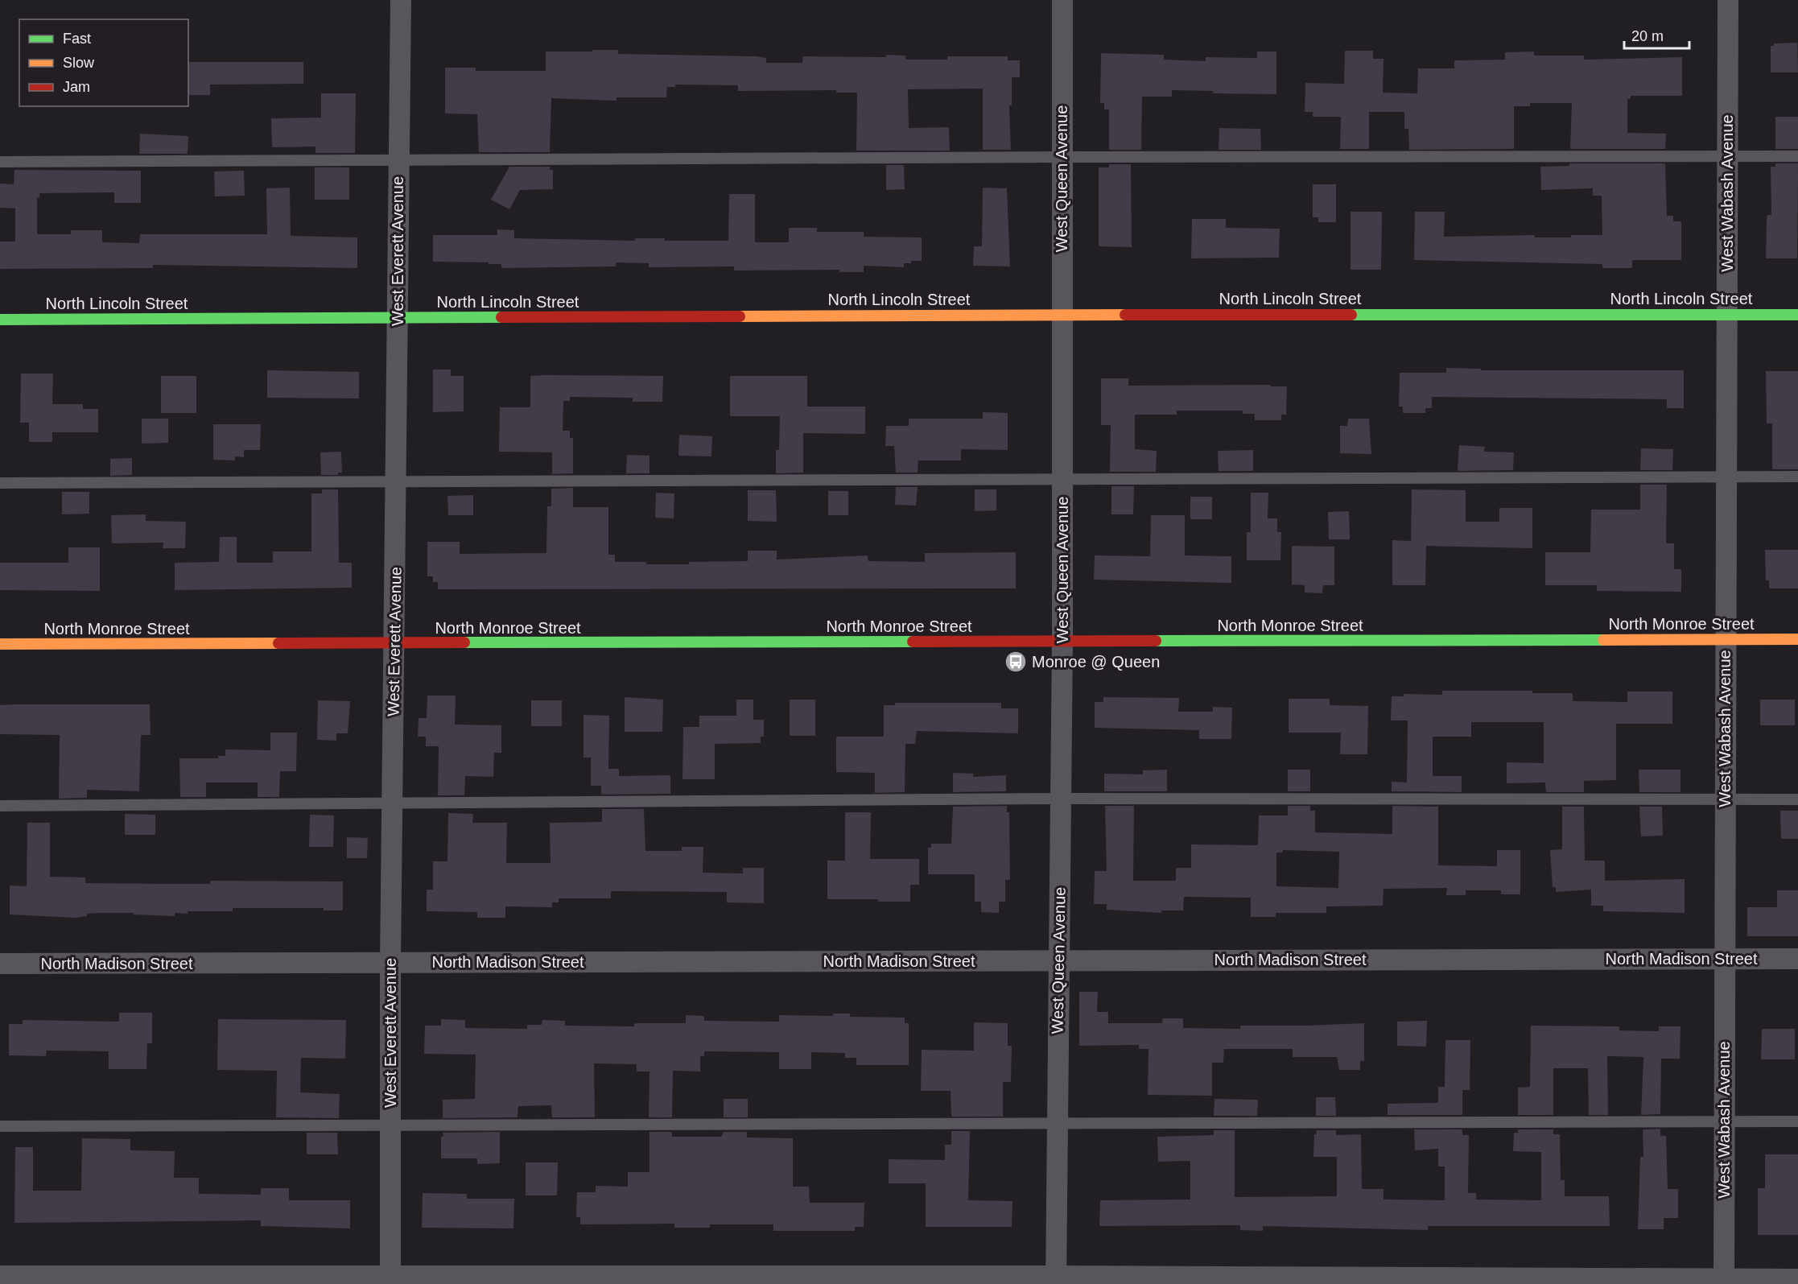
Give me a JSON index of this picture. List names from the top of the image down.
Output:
{
  "streets": {
    "street": [
      "West Queen Avenue",
      "West Wabash Avenue",
      "West Everett Avenue",
      "North Lincoln Street",
      "North Monroe Street",
      "North Madison Street"
    ]
  },
  "crossings": [
    ["West Queen Avenue", "North Lincoln Street"],
    ["West Queen Avenue", "North Monroe Street"],
    ["West Queen Avenue", "North Madison Street"],
    ["West Wabash Avenue", "North Lincoln Street"],
    ["West Wabash Avenue", "North Monroe Street"],
    ["West Wabash Avenue", "North Madison Street"],
    ["West Everett Avenue", "North Lincoln Street"],
    ["West Everett Avenue", "North Monroe Street"],
    ["West Everett Avenue", "North Madison Street"]
  ],
  "places": {
    "bus stop": ["Monroe @ Queen"]
  },
  "legend": ["Fast", "Slow", "Jam"],
  "scale_bar": "20 m"
}
